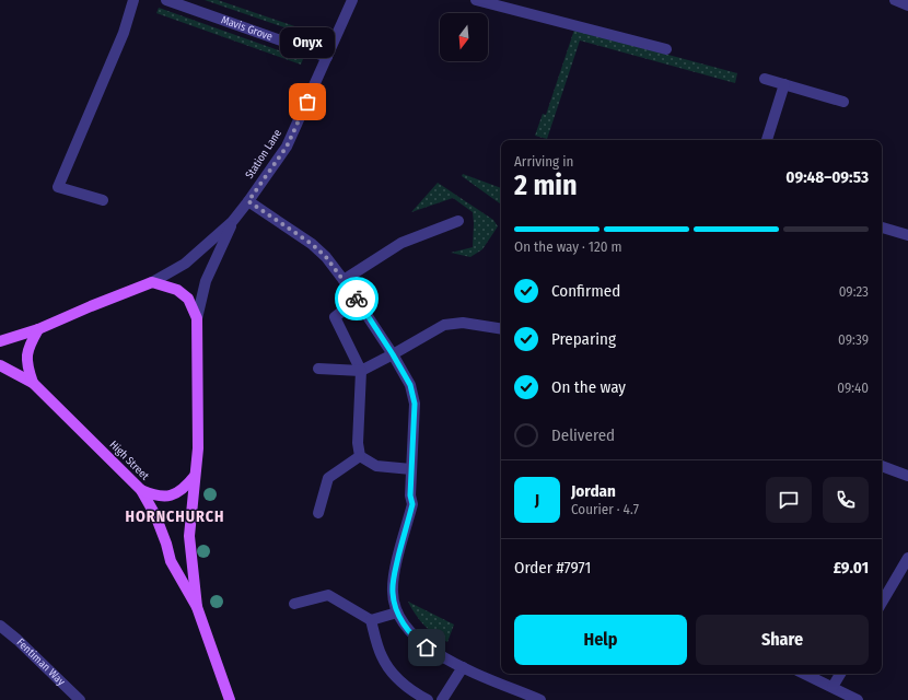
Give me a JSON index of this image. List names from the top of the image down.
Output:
{
  "streets": {
    "main road": ["Station Lane", "High Street"],
    "street": ["Mavis Grove", "Fentiman Way"]
  },
  "crossings": [
    ["Mavis Grove", "Station Lane"],
    ["Station Lane", "High Street"]
  ],
  "districts": ["HORNCHURCH"],
  "places": ["Onyx"],
  "north": "bottom",
  "page": {
    "bubble": "Onyx",
    "heading": ["2 min", "Arriving in", "09:48–09:53"],
    "panel": [
      "Jordan",
      "Courier · 4.7",
      "Order #7971",
      "£9.01"
    ],
    "bar": "On the way · 120 m",
    "list": [
      ["Confirmed", "09:23"],
      ["Preparing", "09:39"],
      ["On the way", "09:40"],
      "Delivered"
    ],
    "round": "J",
    "buttons": ["Help", "Share"]
  }
}
